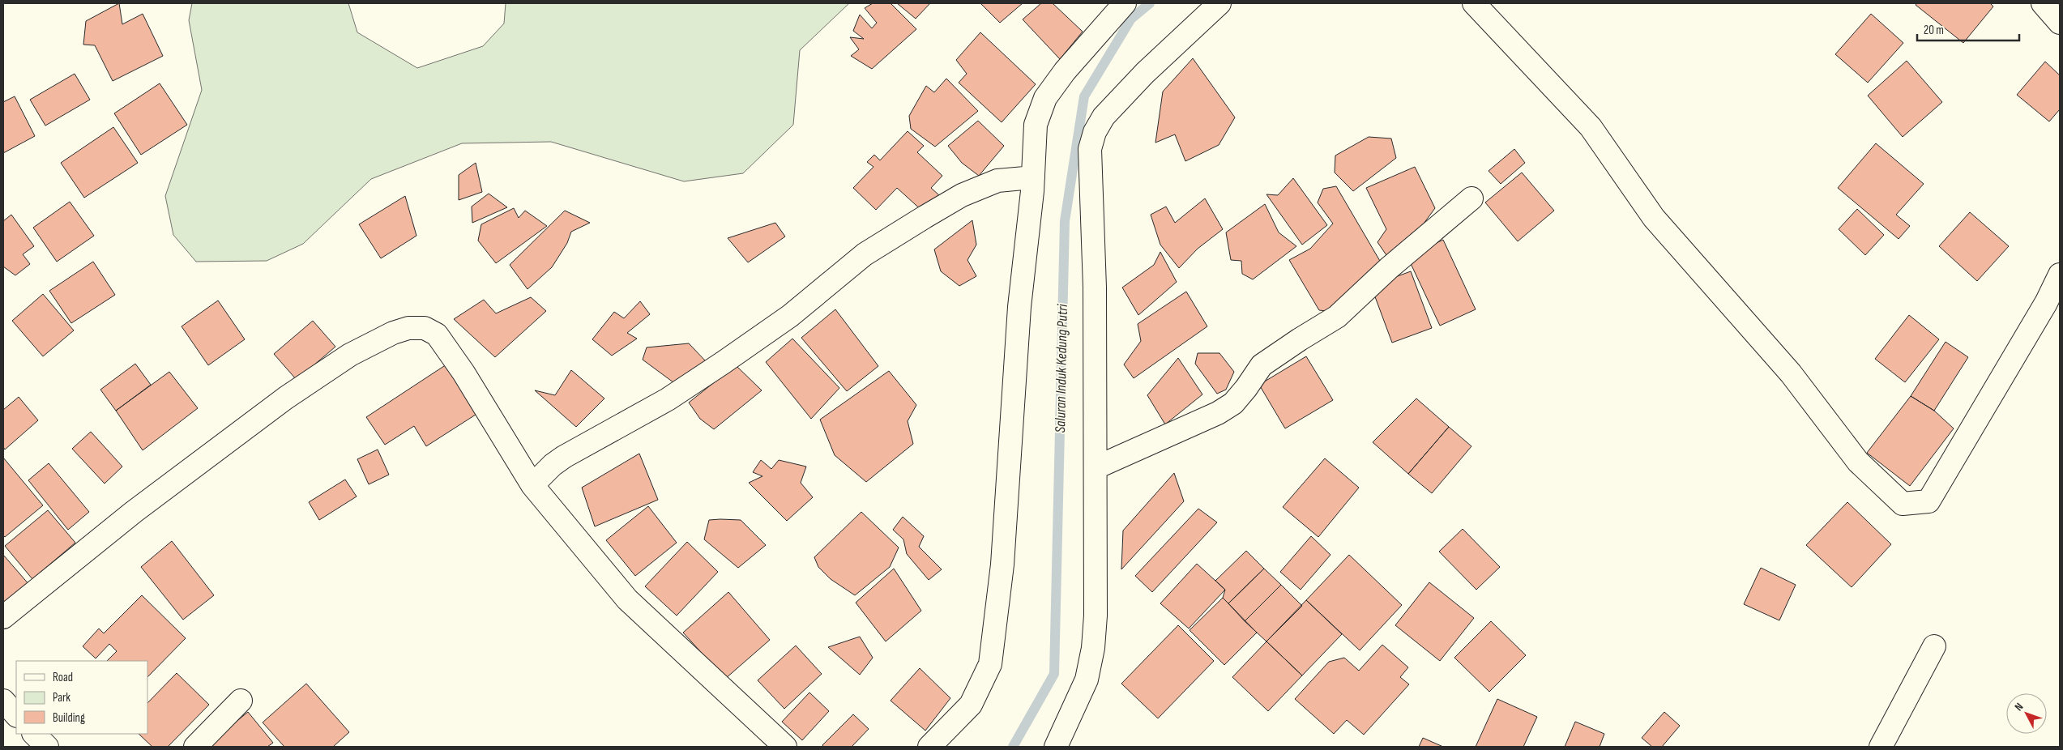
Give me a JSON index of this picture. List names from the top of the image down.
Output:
{
  "water": ["Saluran Induk Kedung Putri"],
  "legend": ["Road", "Park", "Building"],
  "scale_bar": "20 m",
  "north": "top left"
}
